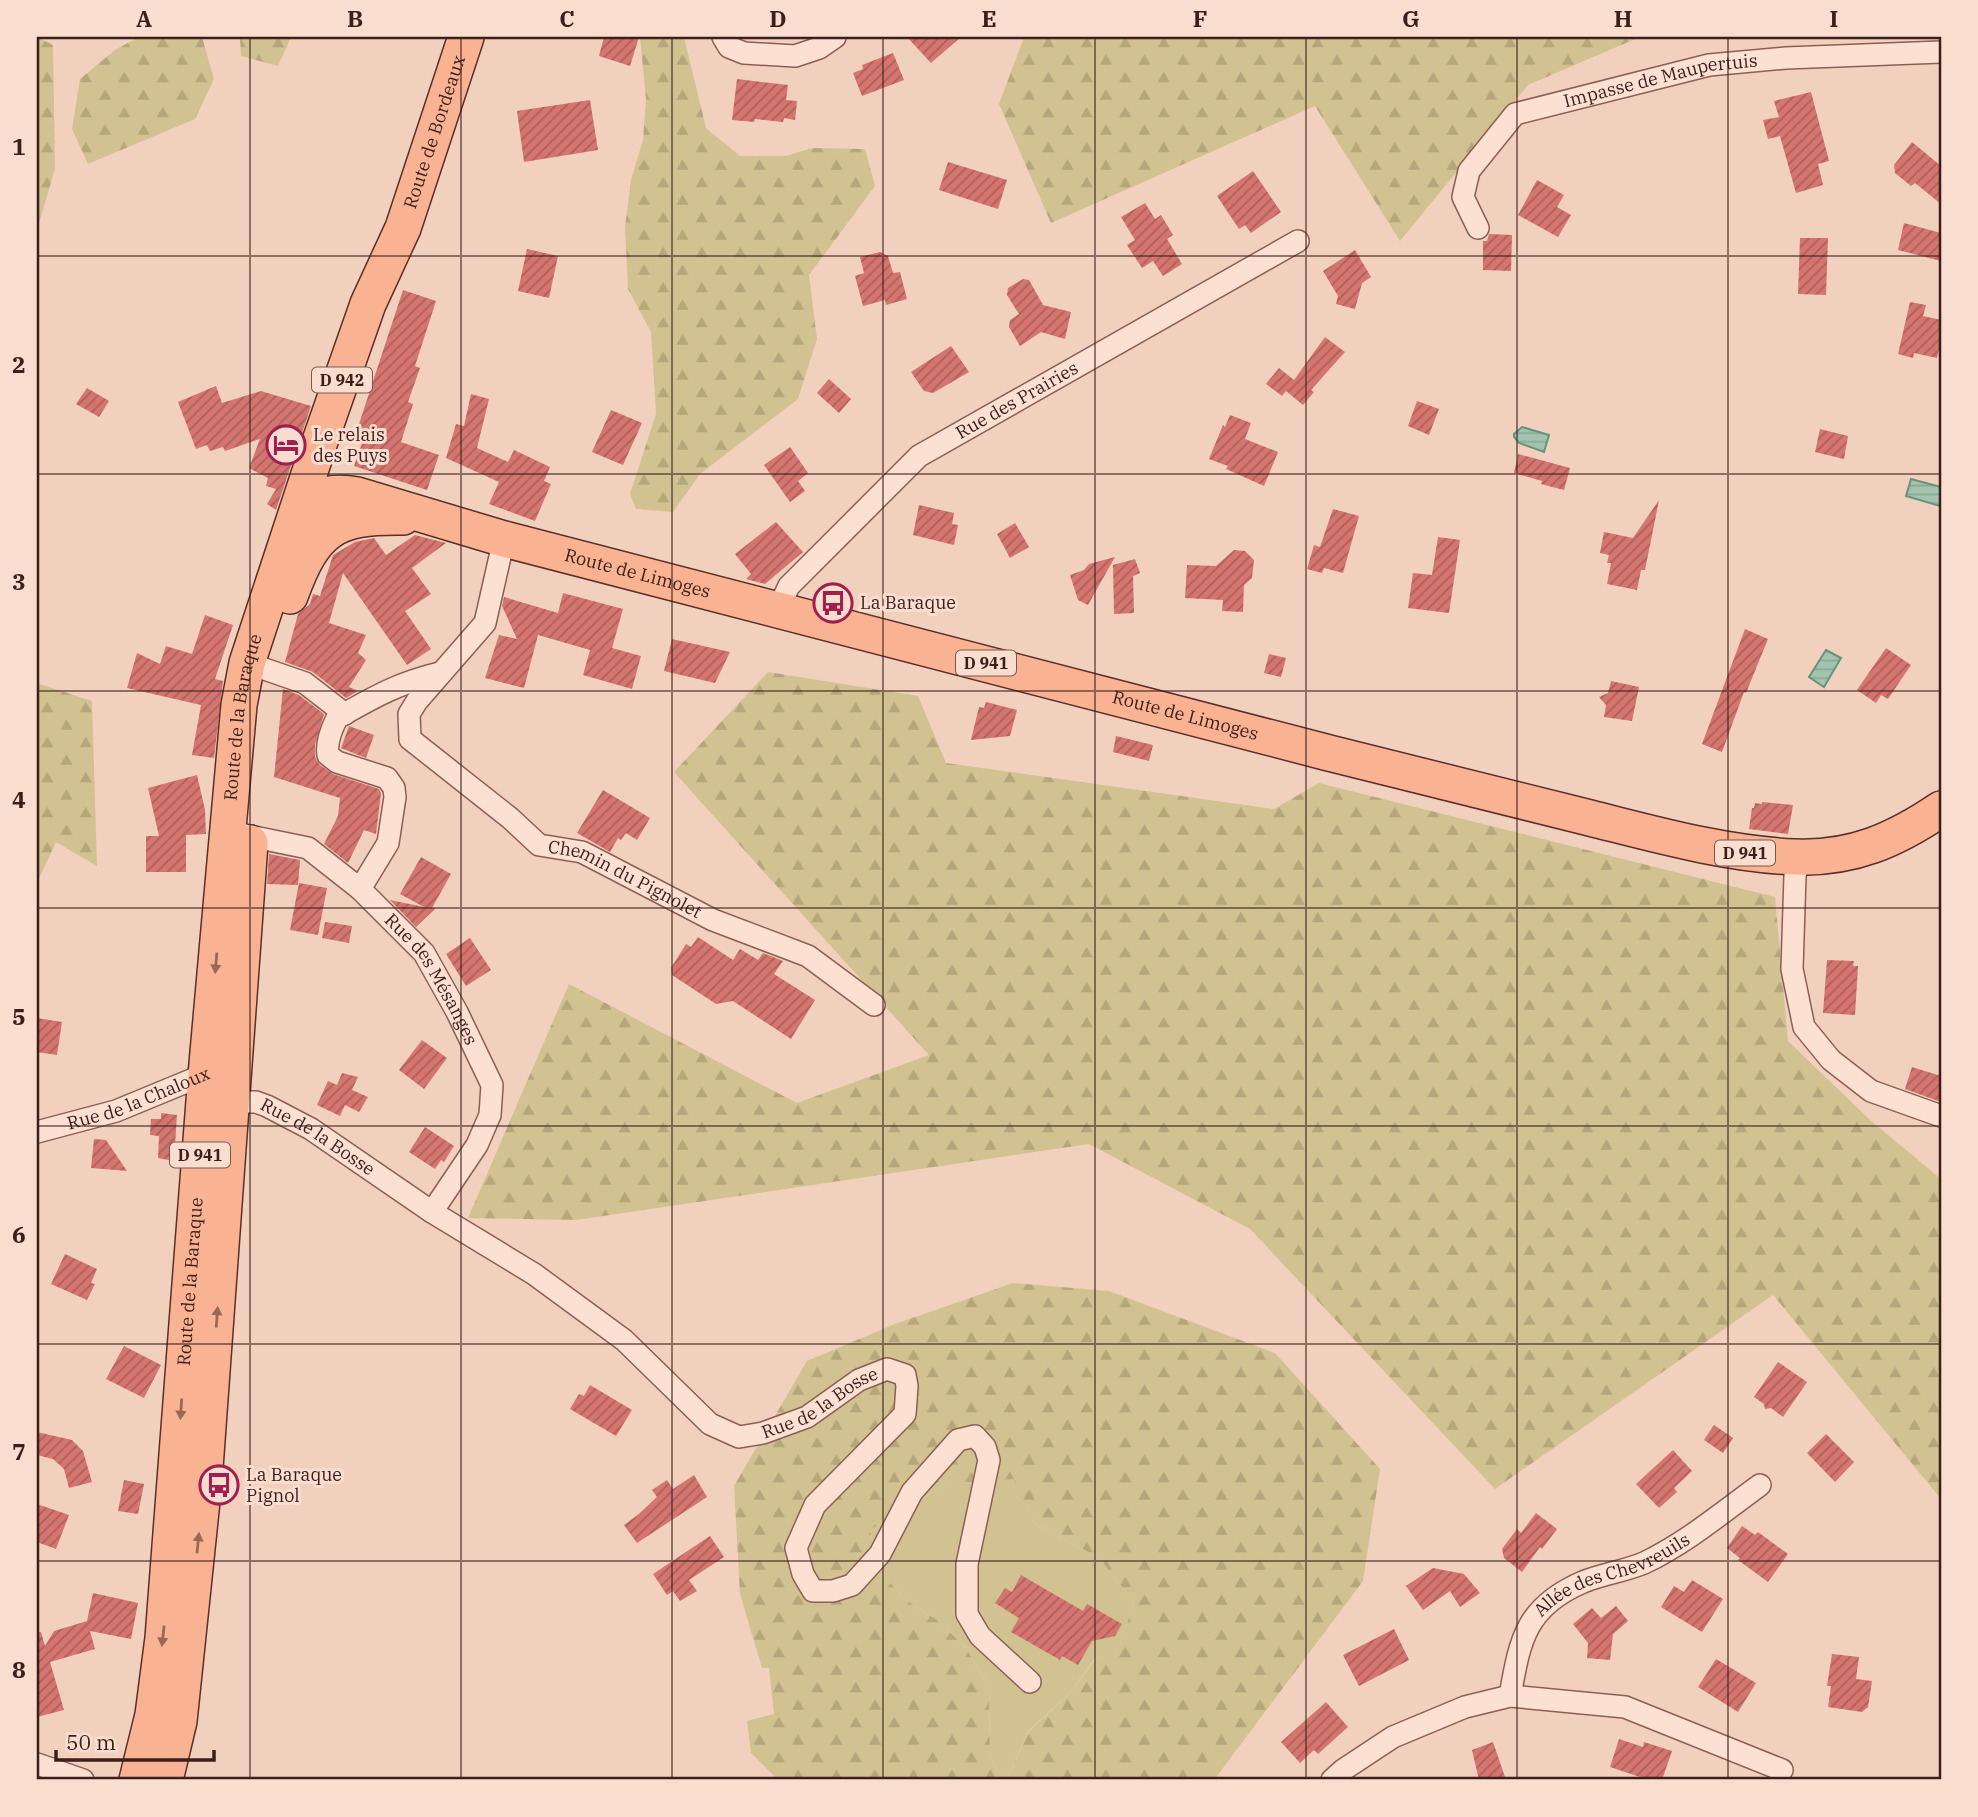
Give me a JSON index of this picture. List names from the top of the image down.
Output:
{
  "streets": {
    "main road": [
      "Route de Bordeaux",
      "D 942",
      "Route de Limoges",
      "D 941",
      "Route de la Baraque"
    ],
    "street": [
      "Impasse de Maupertuis",
      "Rue des Prairies",
      "Chemin du Pignolet",
      "Rue des Mésanges",
      "Rue de la Chaloux",
      "Rue de la Bosse",
      "Allée des Chevreuils"
    ]
  },
  "crossings": [
    ["Route de Bordeaux", "D 942"],
    ["Route de Bordeaux", "D 941"],
    ["Route de Bordeaux", "Route de la Baraque"],
    ["D 942", "D 941"],
    ["D 942", "Route de la Baraque"],
    ["Rue des Prairies", "Route de Limoges"],
    ["Route de Limoges", "D 941"],
    ["Route de Limoges", "Chemin du Pignolet"],
    ["D 941", "Route de la Baraque"],
    ["Route de la Baraque", "Rue des Mésanges"],
    ["Route de la Baraque", "Rue de la Chaloux"],
    ["Route de la Baraque", "Rue de la Bosse"],
    ["Rue des Mésanges", "Rue de la Bosse"]
  ],
  "places": {
    "hotel": ["Le relais des Puys"],
    "bus stop": ["La Baraque", "La Baraque Pignol"]
  },
  "scale_bar": "50 m",
  "grid": {
    "columns": [
      "A",
      "B",
      "C",
      "D",
      "E",
      "F",
      "G",
      "H",
      "I"
    ],
    "rows": [
      "1",
      "2",
      "3",
      "4",
      "5",
      "6",
      "7",
      "8"
    ]
  }
}
